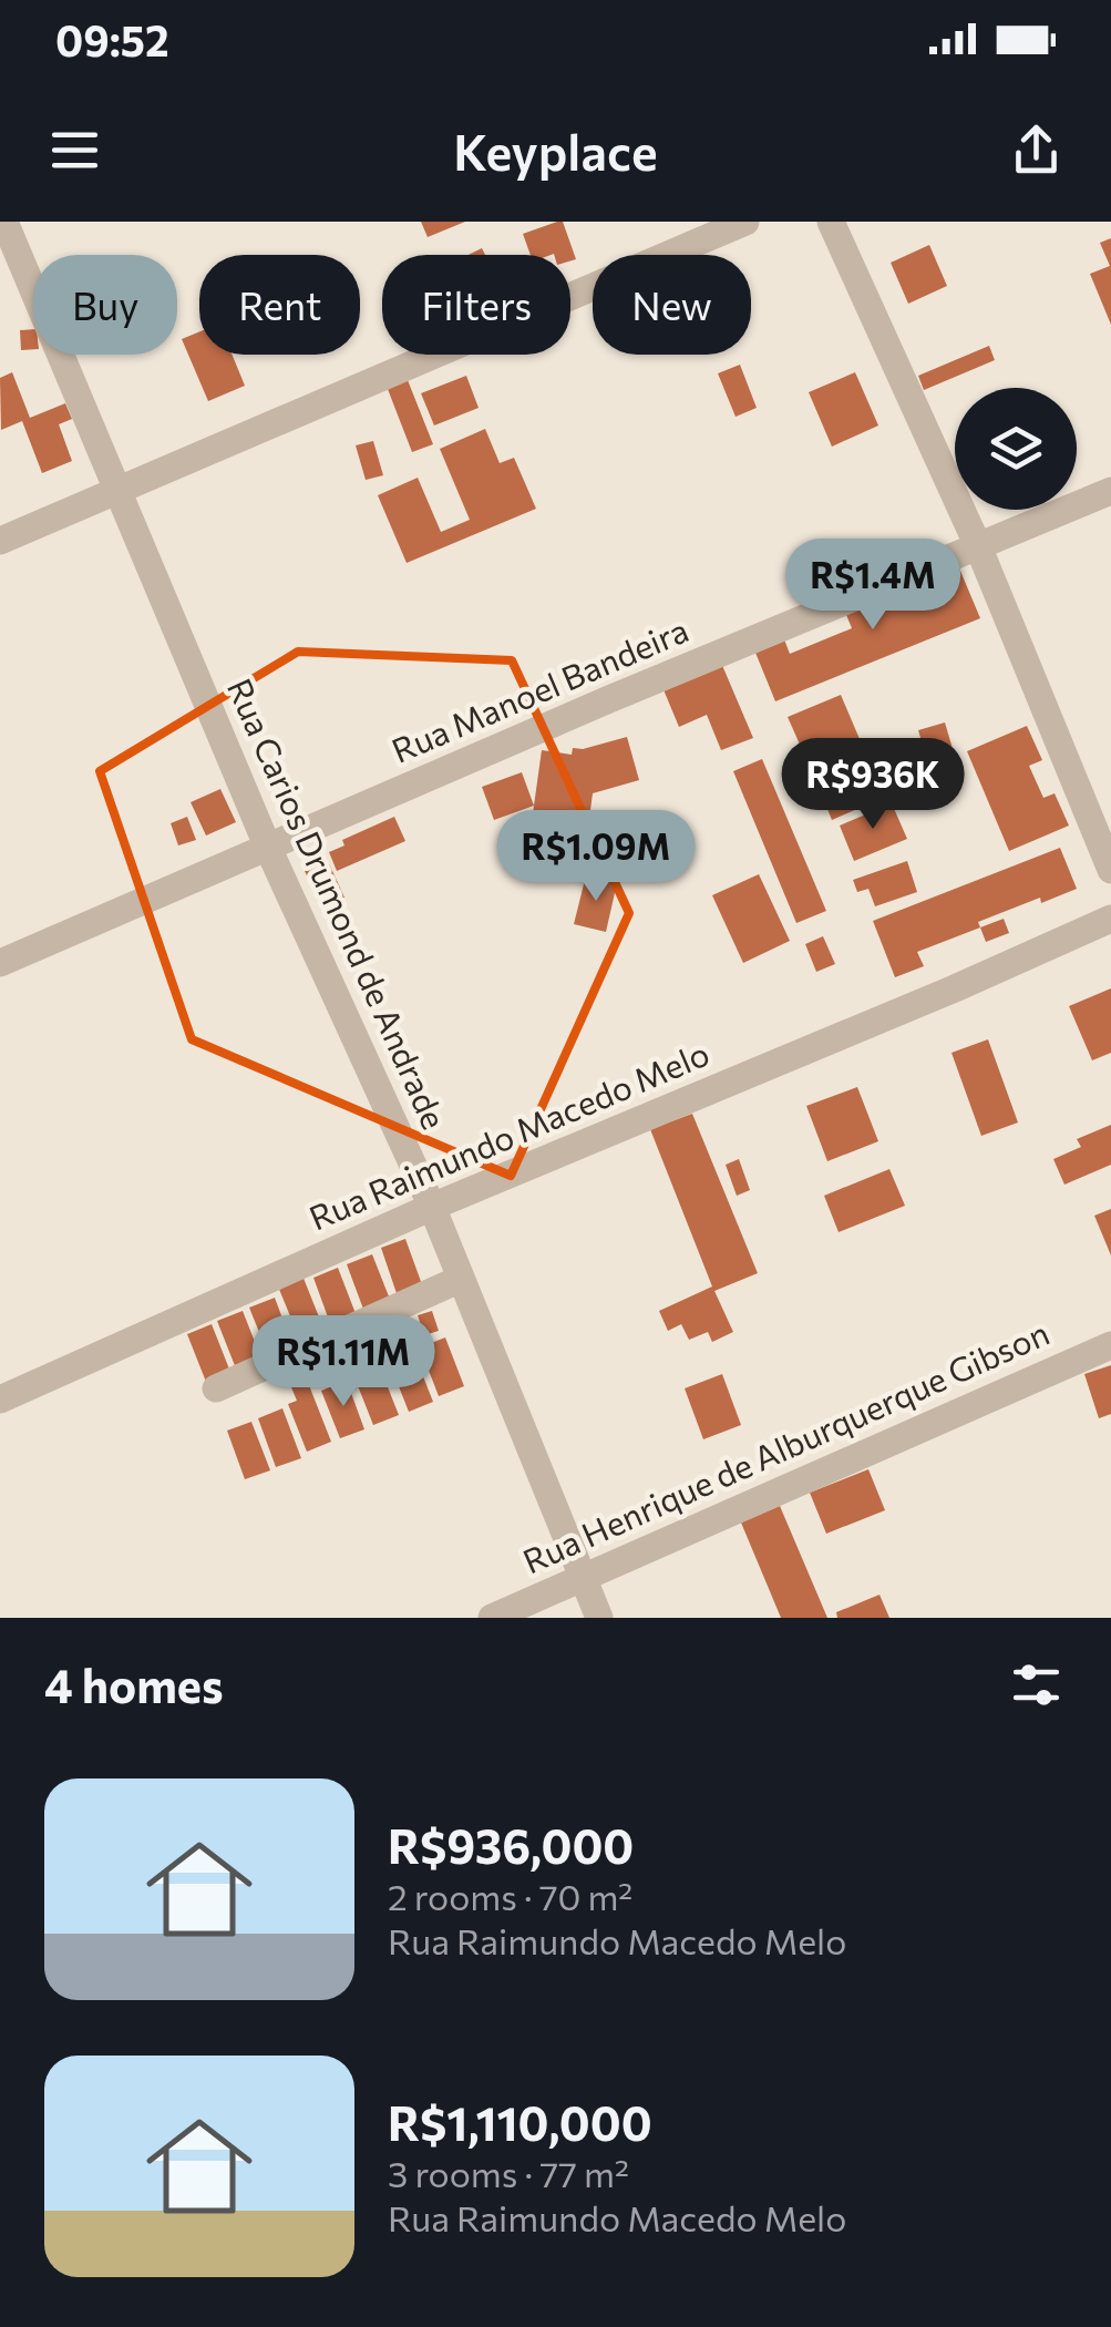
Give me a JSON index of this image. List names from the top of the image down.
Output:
{
  "streets": {
    "street": [
      "Rua Manoel Bandeira",
      "Rua Carios Drumond de Andrade",
      "Rua Raimundo Macedo Melo",
      "Rua Henrique de Alburquerque Gibson"
    ]
  },
  "crossings": [
    ["Rua Manoel Bandeira", "Rua Carios Drumond de Andrade"],
    ["Rua Carios Drumond de Andrade", "Rua Raimundo Macedo Melo"],
    ["Rua Carios Drumond de Andrade", "Rua Henrique de Alburquerque Gibson"]
  ],
  "page": {
    "status": "09:52",
    "header": "Keyplace",
    "chip": [
      "Buy",
      "Rent",
      "Filters",
      "New"
    ],
    "price": [
      "R$1.4M",
      "R$936K",
      "R$1.09M",
      "R$1.11M"
    ],
    "heading": "4 homes",
    "list": [
      {
        "name": "R$936,000",
        "note": "2 rooms · 70 m² · Rua Raimundo Macedo Melo"
      },
      {
        "name": "R$1,110,000",
        "note": "3 rooms · 77 m² · Rua Raimundo Macedo Melo"
      }
    ]
  }
}
